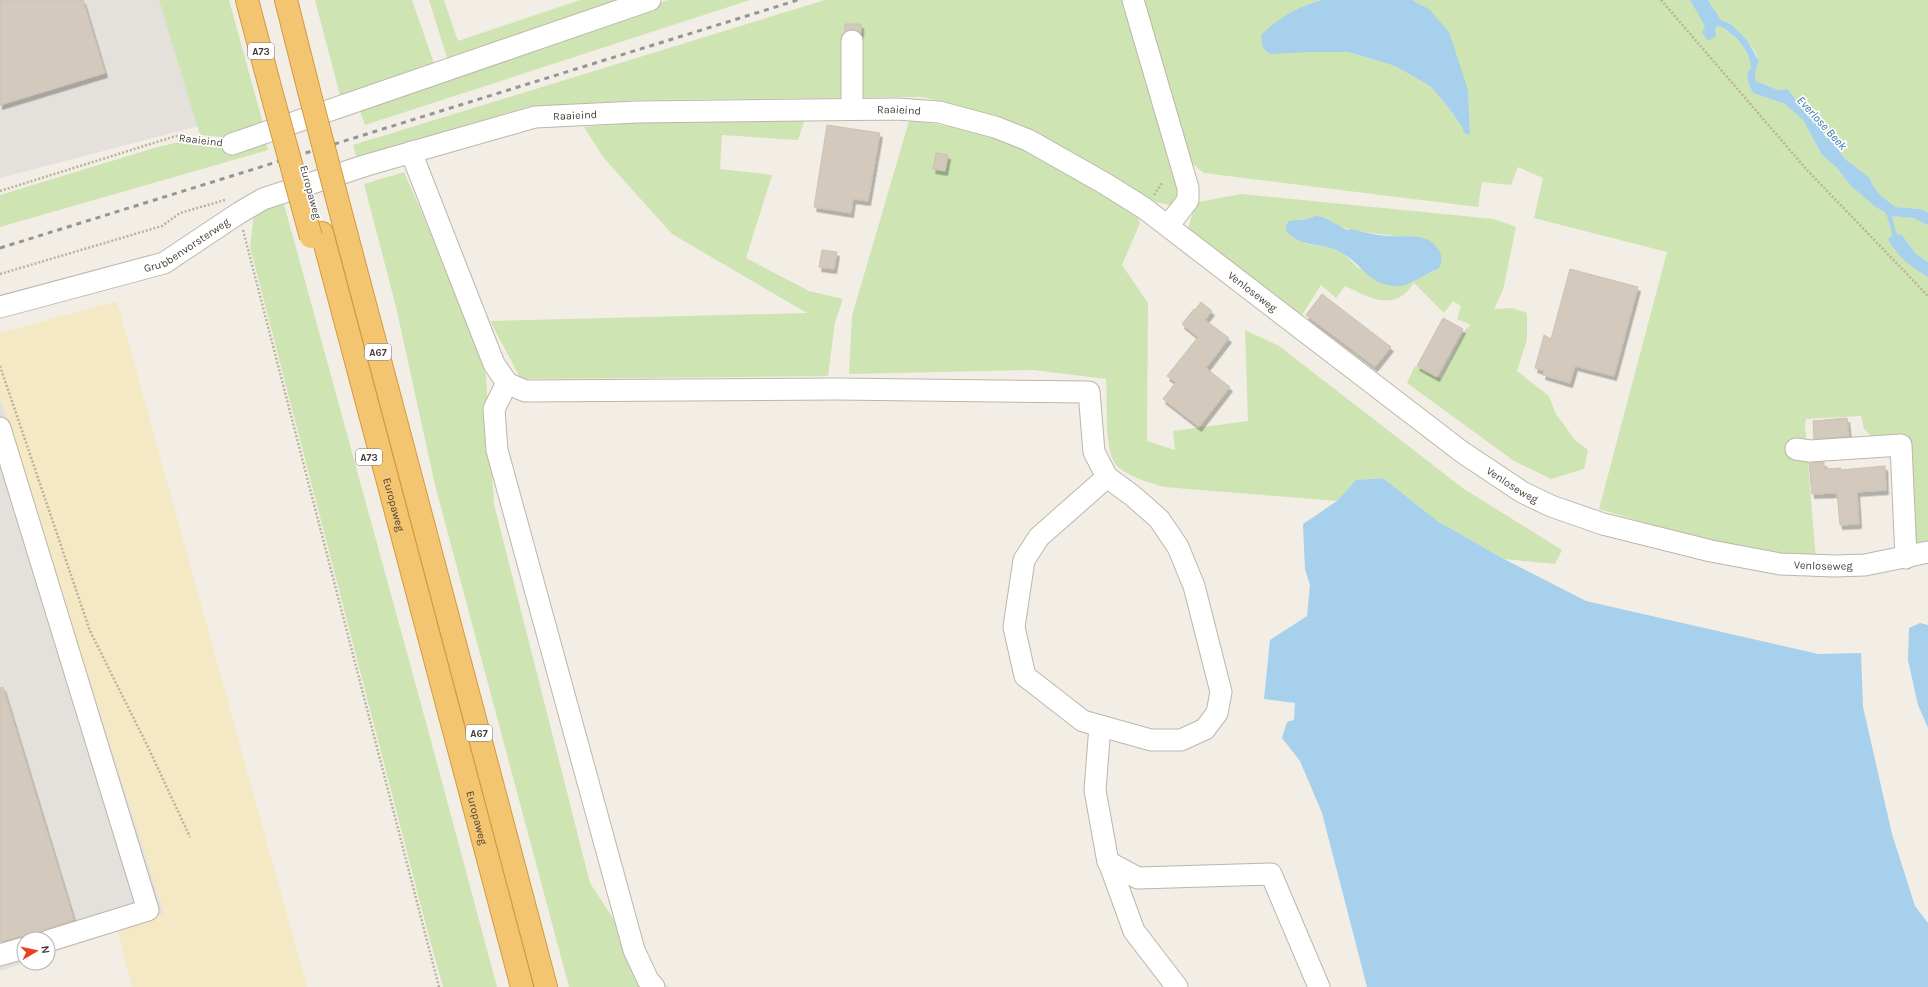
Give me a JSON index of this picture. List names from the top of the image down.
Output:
{
  "streets": {
    "highway": ["A73", "Europaweg", "A67"],
    "street": ["Raaieind", "Grubbenvorsterweg", "Venloseweg"]
  },
  "crossings": [
    ["A73", "Europaweg"],
    ["Raaieind", "Grubbenvorsterweg"],
    ["Raaieind", "Venloseweg"]
  ],
  "water": ["Everlose Beek"],
  "north": "right"
}
